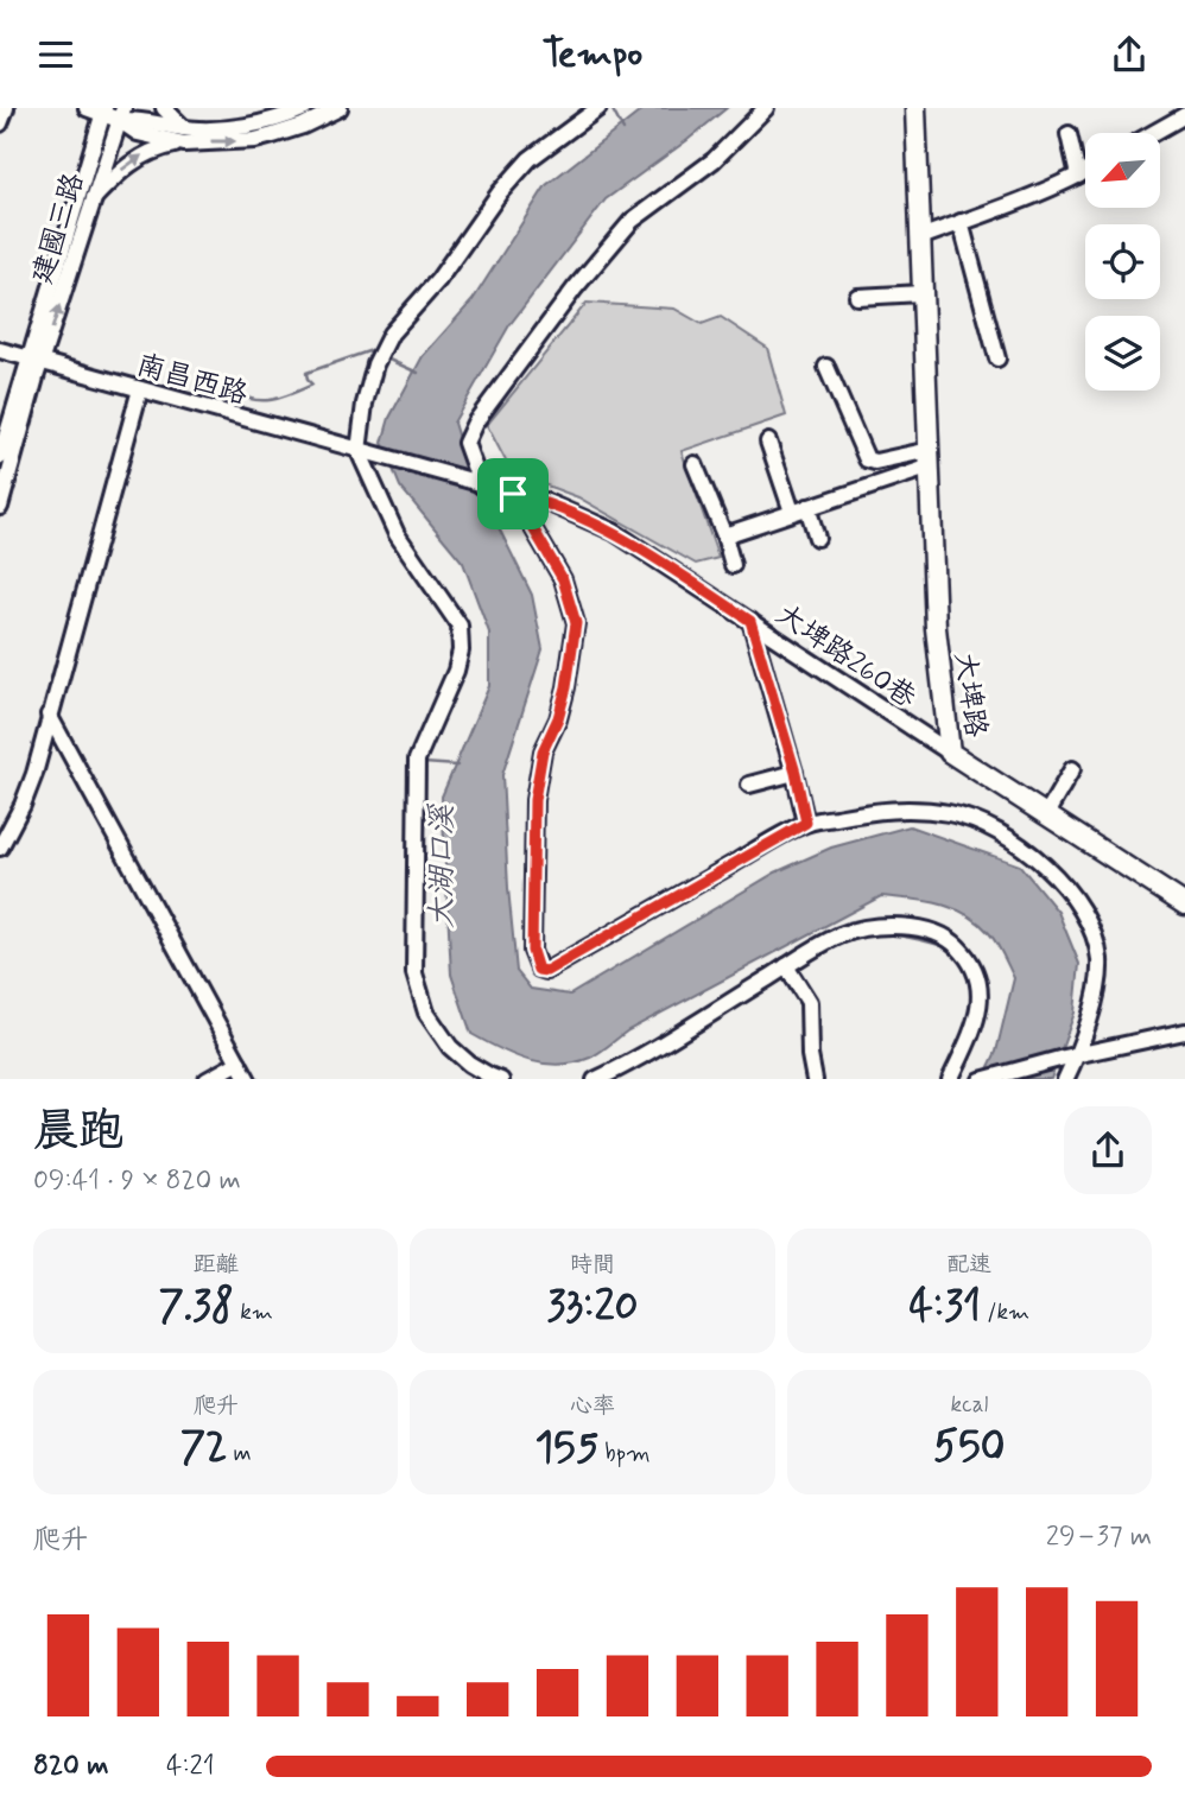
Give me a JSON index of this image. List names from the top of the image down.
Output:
{
  "streets": {
    "main road": ["大埤路"],
    "street": ["建國三路", "南昌西路", "大埤路260巷"]
  },
  "crossings": [
    ["建國三路", "南昌西路"],
    ["南昌西路", "大埤路260巷"],
    ["大埤路260巷", "大埤路"]
  ],
  "water": ["大湖口溪"],
  "north": "bottom left",
  "page": {
    "header": "Tempo",
    "heading": ["晨跑", "09:41 · 9 × 820 m"],
    "stats": [
      ["距離", "7.38 km"],
      ["時間", "33:20"],
      ["配速", "4:31 /km"],
      ["爬升", "72 m"],
      ["心率", "155 bpm"],
      ["kcal", "550"]
    ],
    "chart": ["爬升", "29–37 m"],
    "list": [
      {
        "name": "820 m",
        "note": "4:21"
      }
    ]
  }
}
